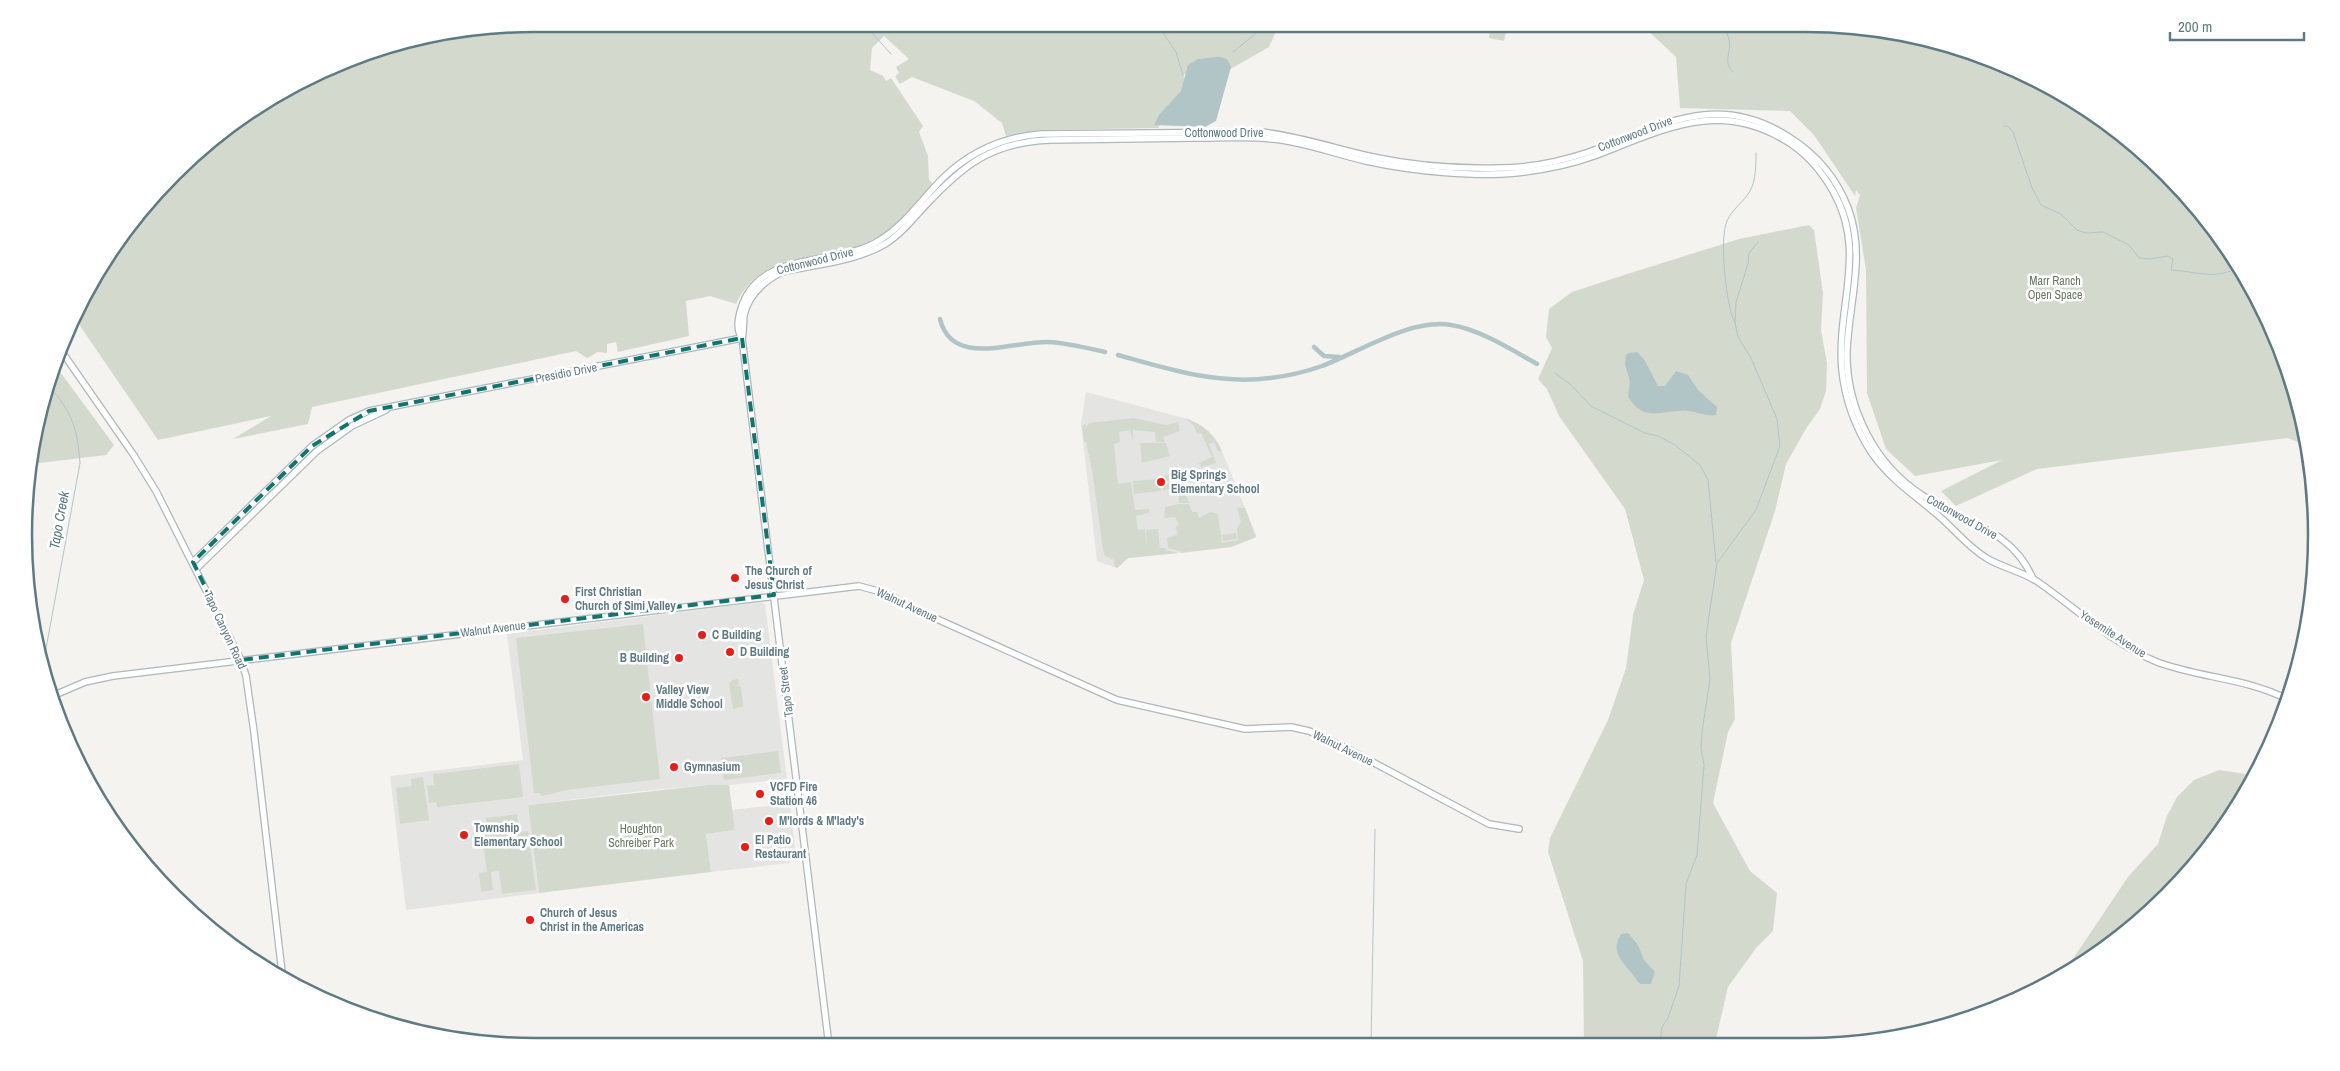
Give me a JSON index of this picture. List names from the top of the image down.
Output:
{
  "streets": {
    "street": [
      "Cottonwood Drive",
      "Presidio Drive",
      "Walnut Avenue",
      "Tapo Canyon Road",
      "Yosemite Avenue",
      "Tapo Street"
    ]
  },
  "crossings": [
    ["Cottonwood Drive", "Presidio Drive"],
    ["Cottonwood Drive", "Yosemite Avenue"],
    ["Cottonwood Drive", "Tapo Street"],
    ["Presidio Drive", "Tapo Canyon Road"],
    ["Presidio Drive", "Tapo Street"],
    ["Walnut Avenue", "Tapo Canyon Road"],
    ["Walnut Avenue", "Tapo Street"]
  ],
  "water": ["Tapo Creek"],
  "parks": ["Marr Ranch Open Space", "Houghton Schreiber Park"],
  "places": [
    "Big Springs Elementary School",
    "The Church of Jesus Christ",
    "First Christian Church of Simi Valley",
    "C Building",
    "D Building",
    "B Building",
    "Valley View Middle School",
    "Gymnasium",
    "VCFD Fire Station 46",
    "M'lords & M'lady's",
    "Township Elementary School",
    "El Patio Restaurant",
    "Church of Jesus Christ in the Americas"
  ],
  "scale_bar": "200 m"
}
